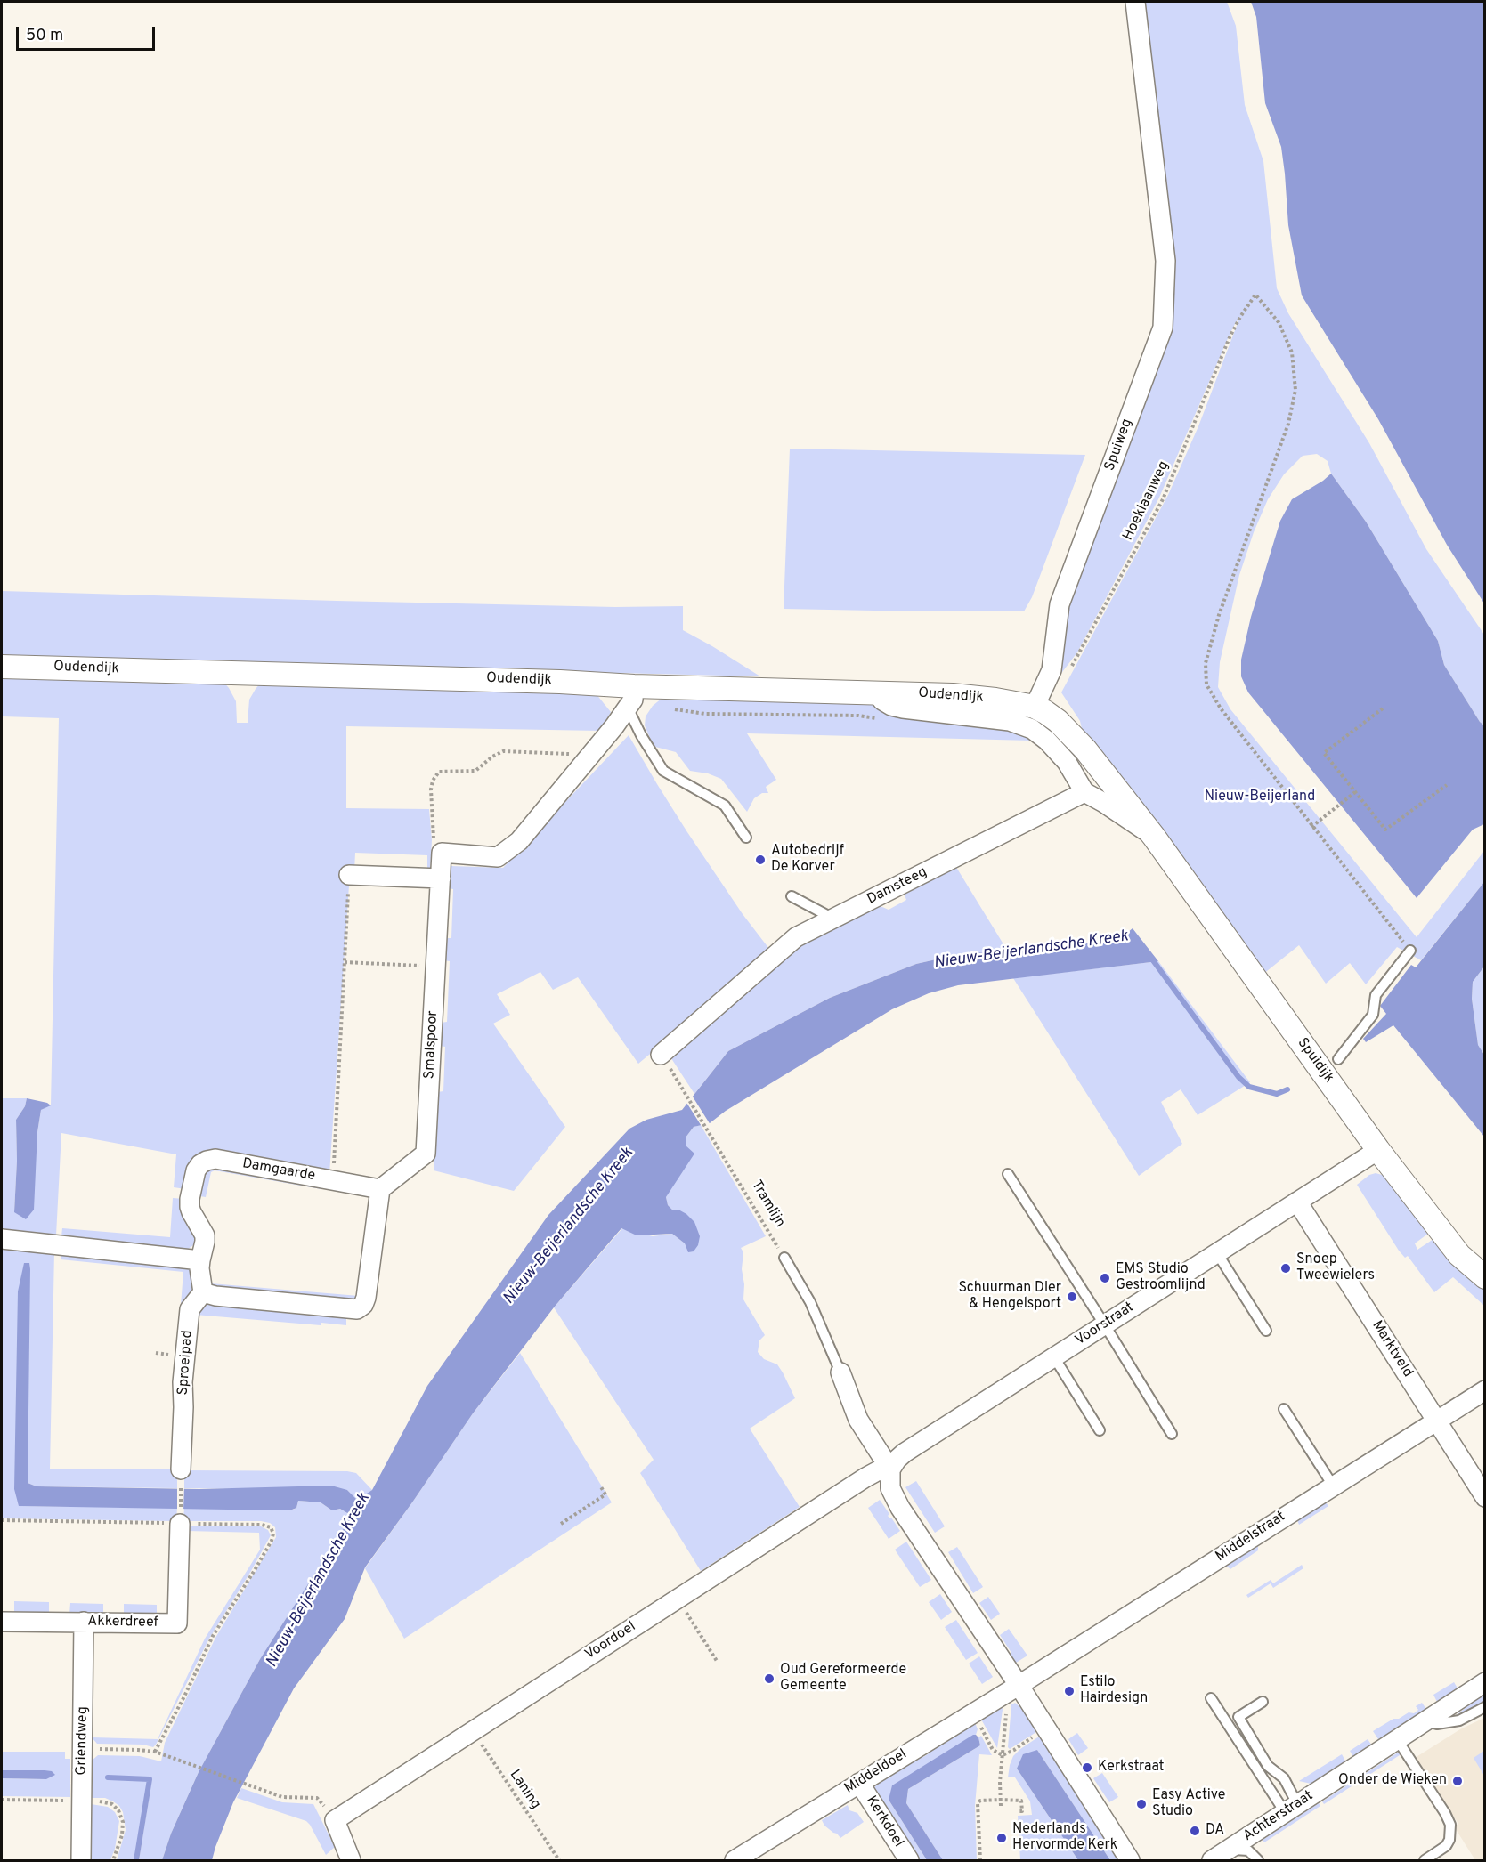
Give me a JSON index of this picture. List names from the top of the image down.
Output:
{
  "streets": {
    "street": [
      "Spuiweg",
      "Oudendijk",
      "Damsteeg",
      "Smalspoor",
      "Spuidijk",
      "Damgaarde",
      "Voorstraat",
      "Marktveld",
      "Sproeipad",
      "Middelstraat",
      "Akkerdreef",
      "Voordoel",
      "Griendweg",
      "Middeldoel",
      "Achterstraat",
      "Kerkdoel"
    ],
    "path": ["Hoeklaanweg", "Tramlijn", "Laning"]
  },
  "crossings": [
    ["Spuiweg", "Oudendijk"],
    ["Damsteeg", "Tramlijn"],
    ["Smalspoor", "Damgaarde"],
    ["Spuidijk", "Voorstraat"],
    ["Voorstraat", "Marktveld"],
    ["Voorstraat", "Voordoel"],
    ["Marktveld", "Middelstraat"],
    ["Middelstraat", "Middeldoel"],
    ["Akkerdreef", "Griendweg"],
    ["Voordoel", "Laning"],
    ["Middeldoel", "Kerkdoel"]
  ],
  "water": ["Nieuw-Beijerlandsche Kreek"],
  "parks": ["Nieuw-Beijerland"],
  "places": [
    "Autobedrijf De Korver",
    "Snoep Tweewielers",
    "EMS Studio Gestroomlijnd",
    "Schuurman Dier & Hengelsport",
    "Oud Gereformeerde Gemeente",
    "Estilo Hairdesign",
    "Kerkstraat",
    "Onder de Wieken",
    "Easy Active Studio",
    "DA",
    "Nederlands Hervormde Kerk"
  ],
  "scale_bar": "50 m"
}
